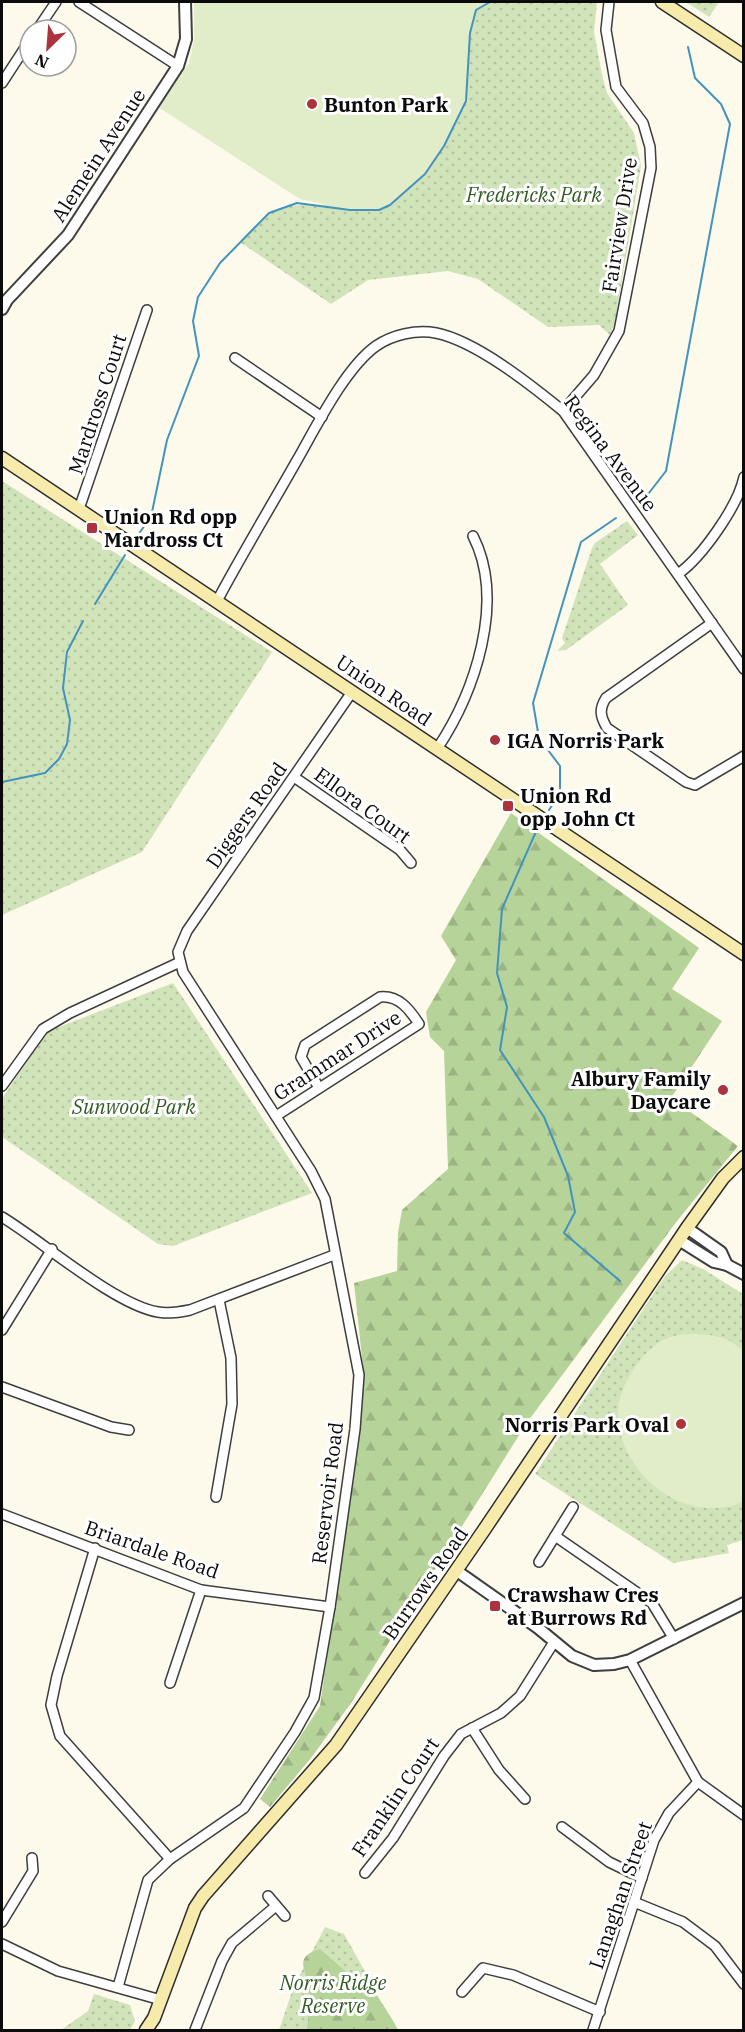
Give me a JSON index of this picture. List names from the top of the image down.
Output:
{
  "streets": {
    "main road": ["Union Road", "Burrows Road"],
    "street": [
      "Alemein Avenue",
      "Fairview Drive",
      "Mardross Court",
      "Regina Avenue",
      "Ellora Court",
      "Diggers Road",
      "Grammar Drive",
      "Reservoir Road",
      "Briardale Road",
      "Franklin Court",
      "Lanaghan Street"
    ]
  },
  "crossings": [
    ["Fairview Drive", "Regina Avenue"],
    ["Mardross Court", "Union Road"],
    ["Regina Avenue", "Union Road"],
    ["Union Road", "Diggers Road"],
    ["Ellora Court", "Diggers Road"],
    ["Diggers Road", "Reservoir Road"],
    ["Grammar Drive", "Reservoir Road"],
    ["Reservoir Road", "Briardale Road"]
  ],
  "parks": ["Fredericks Park", "Sunwood Park", "Norris Ridge Reserve"],
  "places": {
    "other": [
      "Bunton Park",
      "IGA Norris Park",
      "Albury Family Daycare",
      "Norris Park Oval"
    ],
    "transit": ["Union Rd opp Mardross Ct", "Union Rd opp John Ct", "Crawshaw Cres at Burrows Rd"]
  },
  "north": "bottom left"
}
